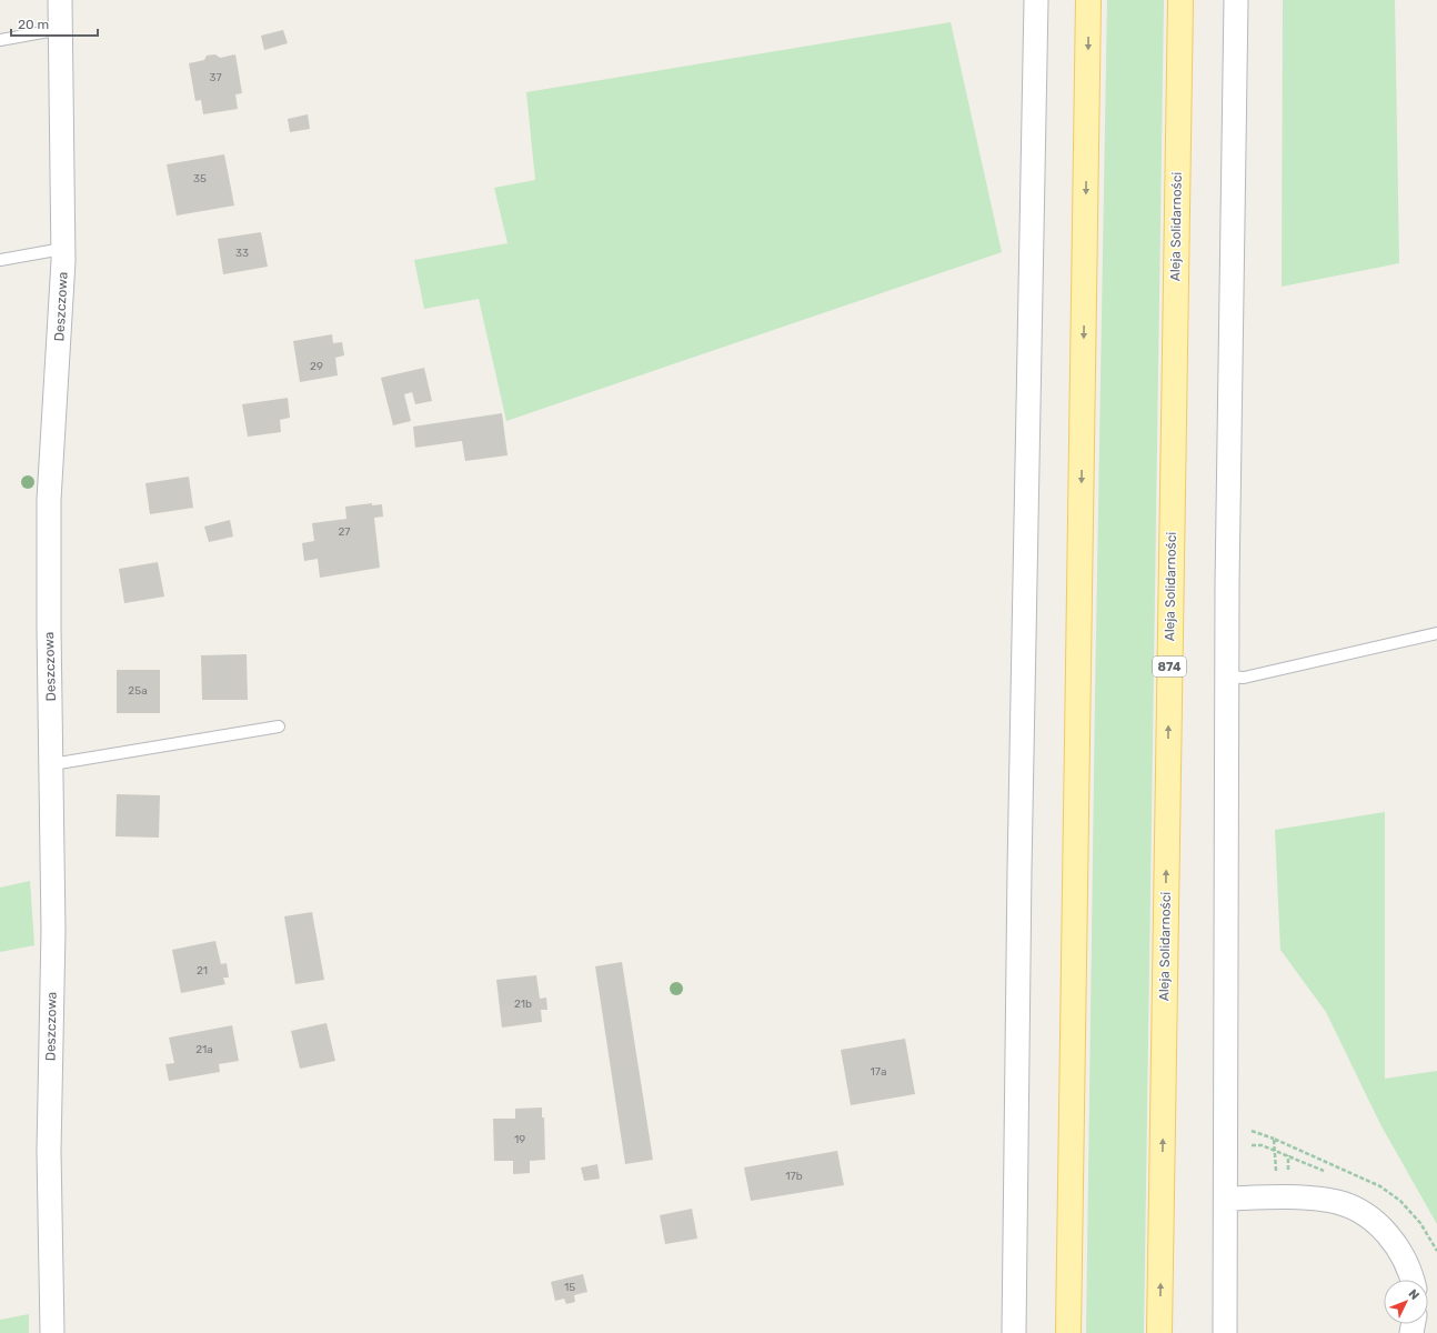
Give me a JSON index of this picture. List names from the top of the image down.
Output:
{
  "streets": {
    "main road": ["Aleja Solidarności", "874"],
    "street": ["Deszczowa"]
  },
  "house_numbers": [
    "37",
    "35",
    "33",
    "29",
    "27",
    "25a",
    "21",
    "21b",
    "21a",
    "17a",
    "19",
    "17b",
    "15"
  ],
  "scale_bar": "20 m",
  "north": "top right"
}
